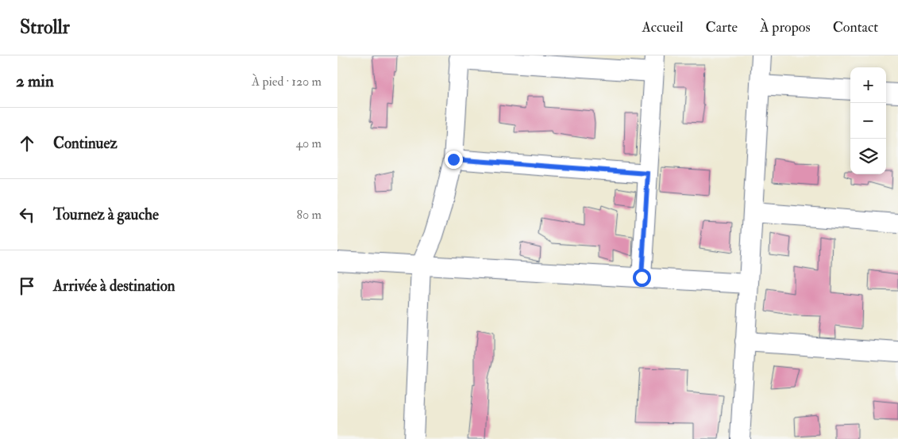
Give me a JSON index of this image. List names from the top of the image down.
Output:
{
  "page": {
    "header": "Strollr",
    "nav": [
      "Accueil",
      "Carte",
      "À propos",
      "Contact"
    ],
    "heading": ["2 min", "À pied · 120 m"],
    "map_buttons": ["+", "−"],
    "list": [
      ["Continuez", "40 m"],
      ["Tournez à gauche", "80 m"],
      "Arrivée à destination"
    ]
  }
}
